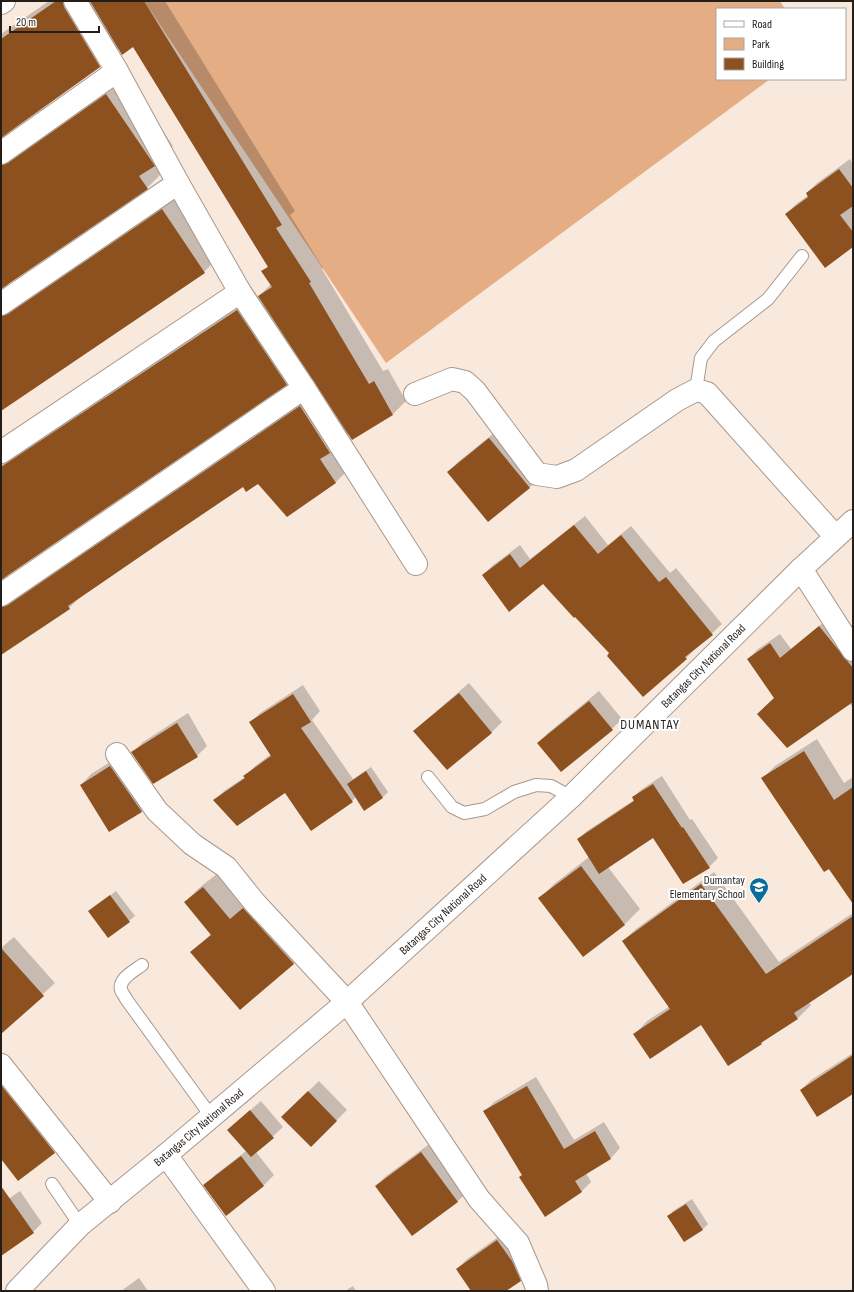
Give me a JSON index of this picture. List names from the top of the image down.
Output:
{
  "streets": {
    "street": ["Batangas City National Road"]
  },
  "districts": ["DUMANTAY"],
  "places": {
    "school or university": ["Dumantay Elementary School"]
  },
  "legend": ["Road", "Park", "Building"],
  "scale_bar": "20 m"
}
